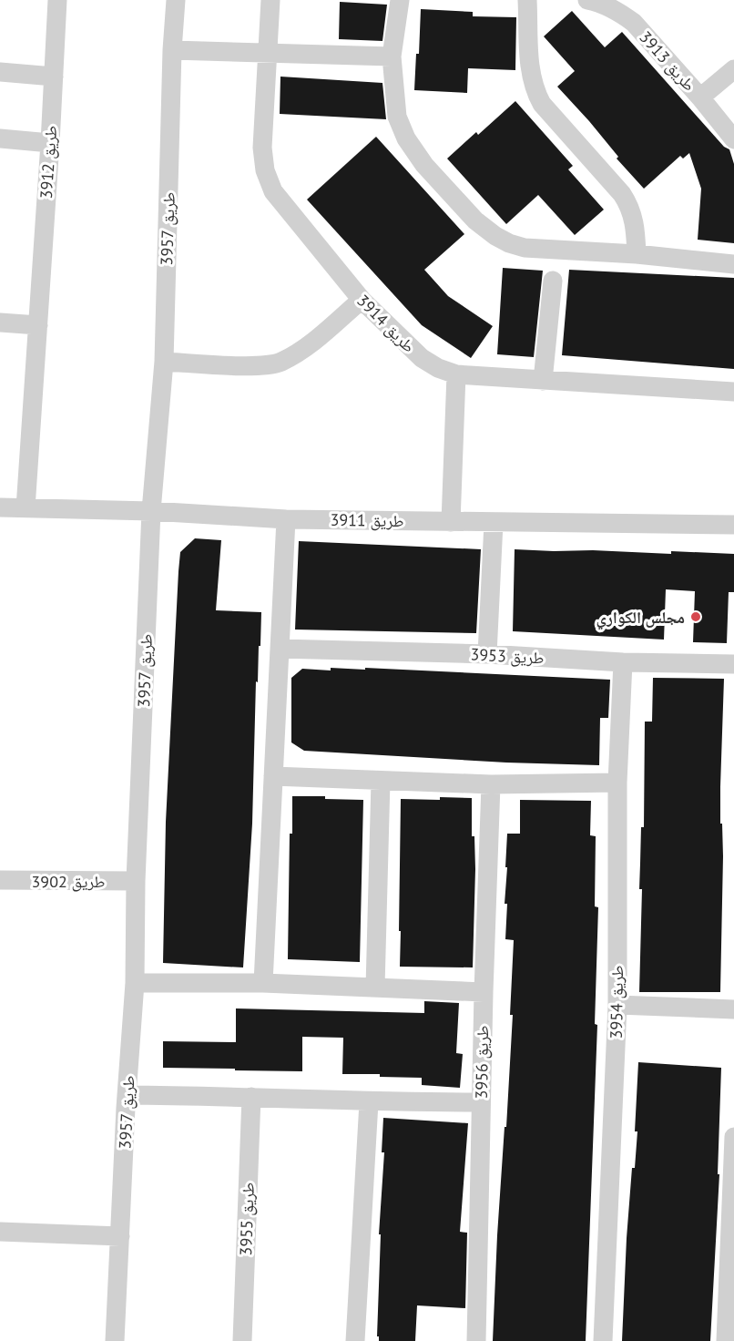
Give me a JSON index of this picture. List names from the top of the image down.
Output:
{
  "streets": {
    "street": [
      "طريق 3913",
      "طريق 3912",
      "طريق 3957",
      "طريق 3914",
      "طريق 3911",
      "طريق 3953",
      "طريق 3902",
      "طريق 3954",
      "طريق 3956",
      "طريق 3955"
    ]
  },
  "crossings": [
    ["طريق 3912", "طريق 3911"],
    ["طريق 3957", "طريق 3911"],
    ["طريق 3957", "طريق 3902"],
    ["طريق 3953", "طريق 3954"]
  ],
  "places": ["مجلس الكواري"]
}
